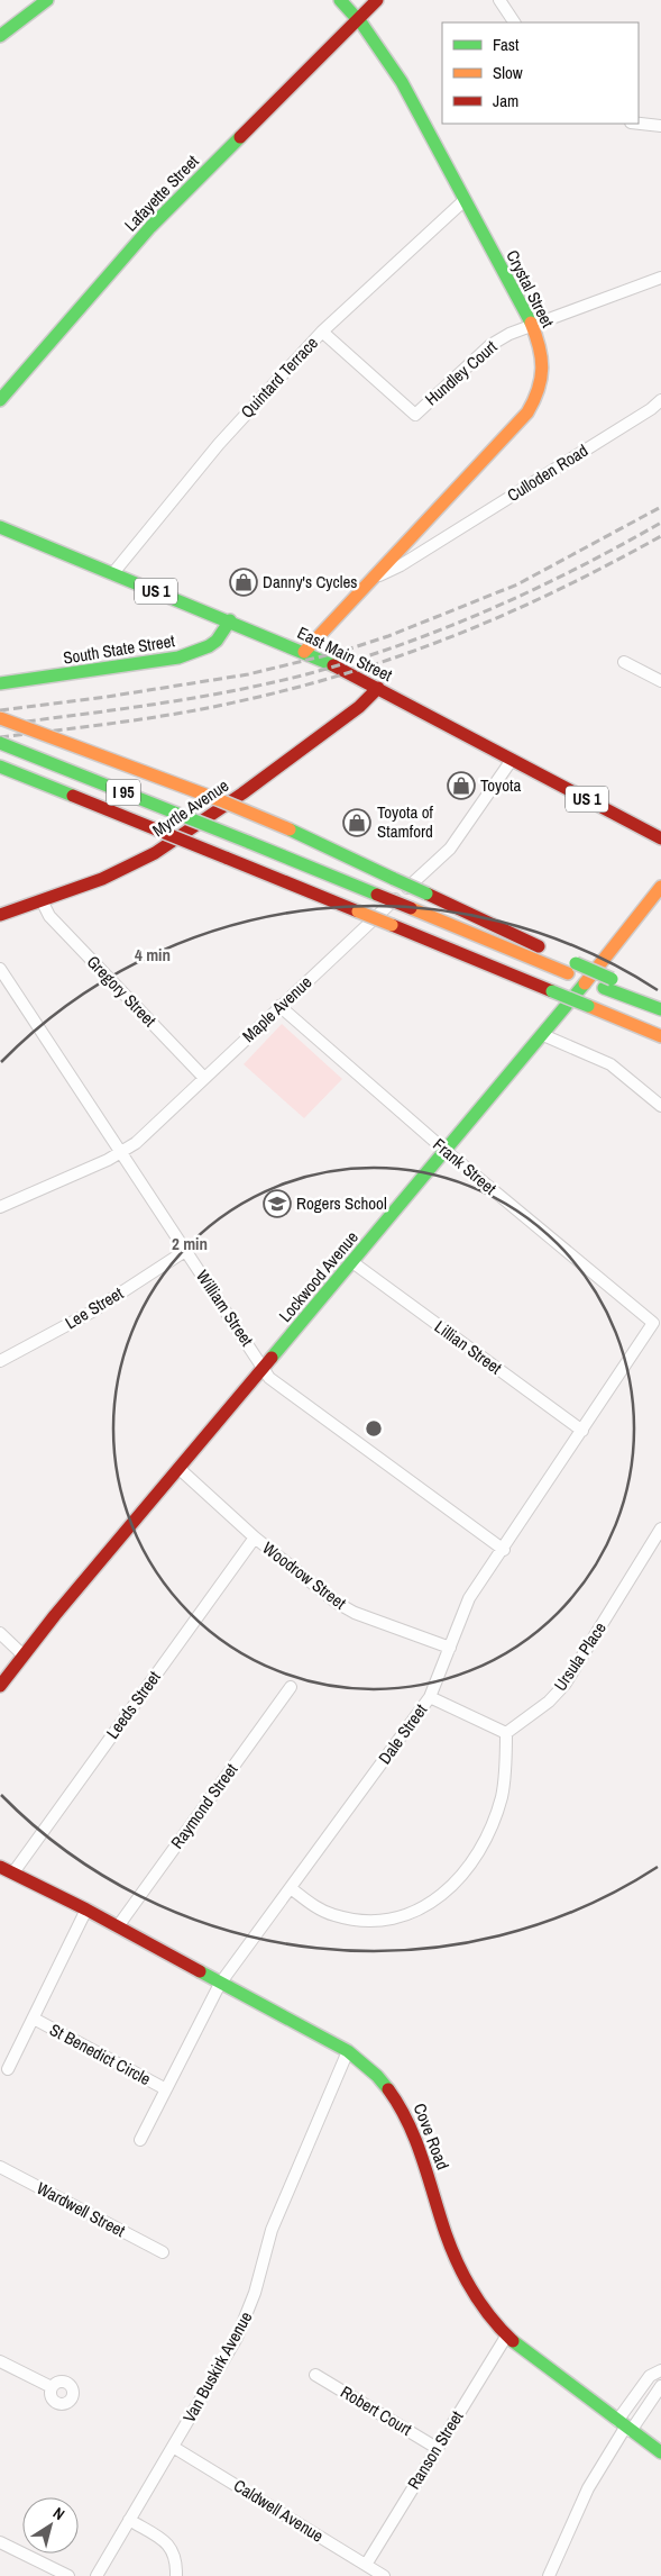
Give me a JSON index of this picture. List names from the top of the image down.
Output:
{
  "streets": {
    "main road": [
      "Lafayette Street",
      "Crystal Street",
      "US 1",
      "South State Street",
      "East Main Street",
      "I 95",
      "Myrtle Avenue",
      "Lockwood Avenue",
      "Cove Road"
    ],
    "street": [
      "Hundley Court",
      "Quintard Terrace",
      "Culloden Road",
      "Gregory Street",
      "Maple Avenue",
      "Frank Street",
      "Lee Street",
      "William Street",
      "Lillian Street",
      "Woodrow Street",
      "Ursula Place",
      "Leeds Street",
      "Dale Street",
      "Raymond Street",
      "St Benedict Circle",
      "Wardwell Street",
      "Van Buskirk Avenue",
      "Robert Court",
      "Ranson Street",
      "Caldwell Avenue"
    ]
  },
  "crossings": [
    ["Lafayette Street", "Crystal Street"],
    ["Crystal Street", "Hundley Court"],
    ["Crystal Street", "Quintard Terrace"],
    ["Crystal Street", "Culloden Road"],
    ["Crystal Street", "East Main Street"],
    ["Hundley Court", "Quintard Terrace"],
    ["Quintard Terrace", "East Main Street"],
    ["South State Street", "East Main Street"],
    ["East Main Street", "Myrtle Avenue"],
    ["East Main Street", "Maple Avenue"],
    ["Myrtle Avenue", "Gregory Street"],
    ["Gregory Street", "Maple Avenue"],
    ["Maple Avenue", "Frank Street"],
    ["Maple Avenue", "William Street"],
    ["Frank Street", "Lockwood Avenue"],
    ["Frank Street", "Dale Street"],
    ["Lockwood Avenue", "William Street"],
    ["Lockwood Avenue", "Lillian Street"],
    ["Lockwood Avenue", "Woodrow Street"],
    ["Lee Street", "William Street"],
    ["William Street", "Dale Street"],
    ["Lillian Street", "Dale Street"],
    ["Woodrow Street", "Leeds Street"],
    ["Woodrow Street", "Dale Street"],
    ["Leeds Street", "Cove Road"],
    ["Dale Street", "St Benedict Circle"],
    ["Dale Street", "Cove Road"],
    ["Raymond Street", "Cove Road"],
    ["St Benedict Circle", "Cove Road"],
    ["Cove Road", "Van Buskirk Avenue"],
    ["Cove Road", "Ranson Street"],
    ["Van Buskirk Avenue", "Caldwell Avenue"],
    ["Robert Court", "Ranson Street"],
    ["Ranson Street", "Caldwell Avenue"]
  ],
  "places": {
    "shop": ["Danny's Cycles", "Toyota", "Toyota of Stamford"],
    "school or university": ["Rogers School"]
  },
  "legend": ["Fast", "Slow", "Jam"],
  "north": "top right",
  "rings": ["4 min", "2 min"]
}
